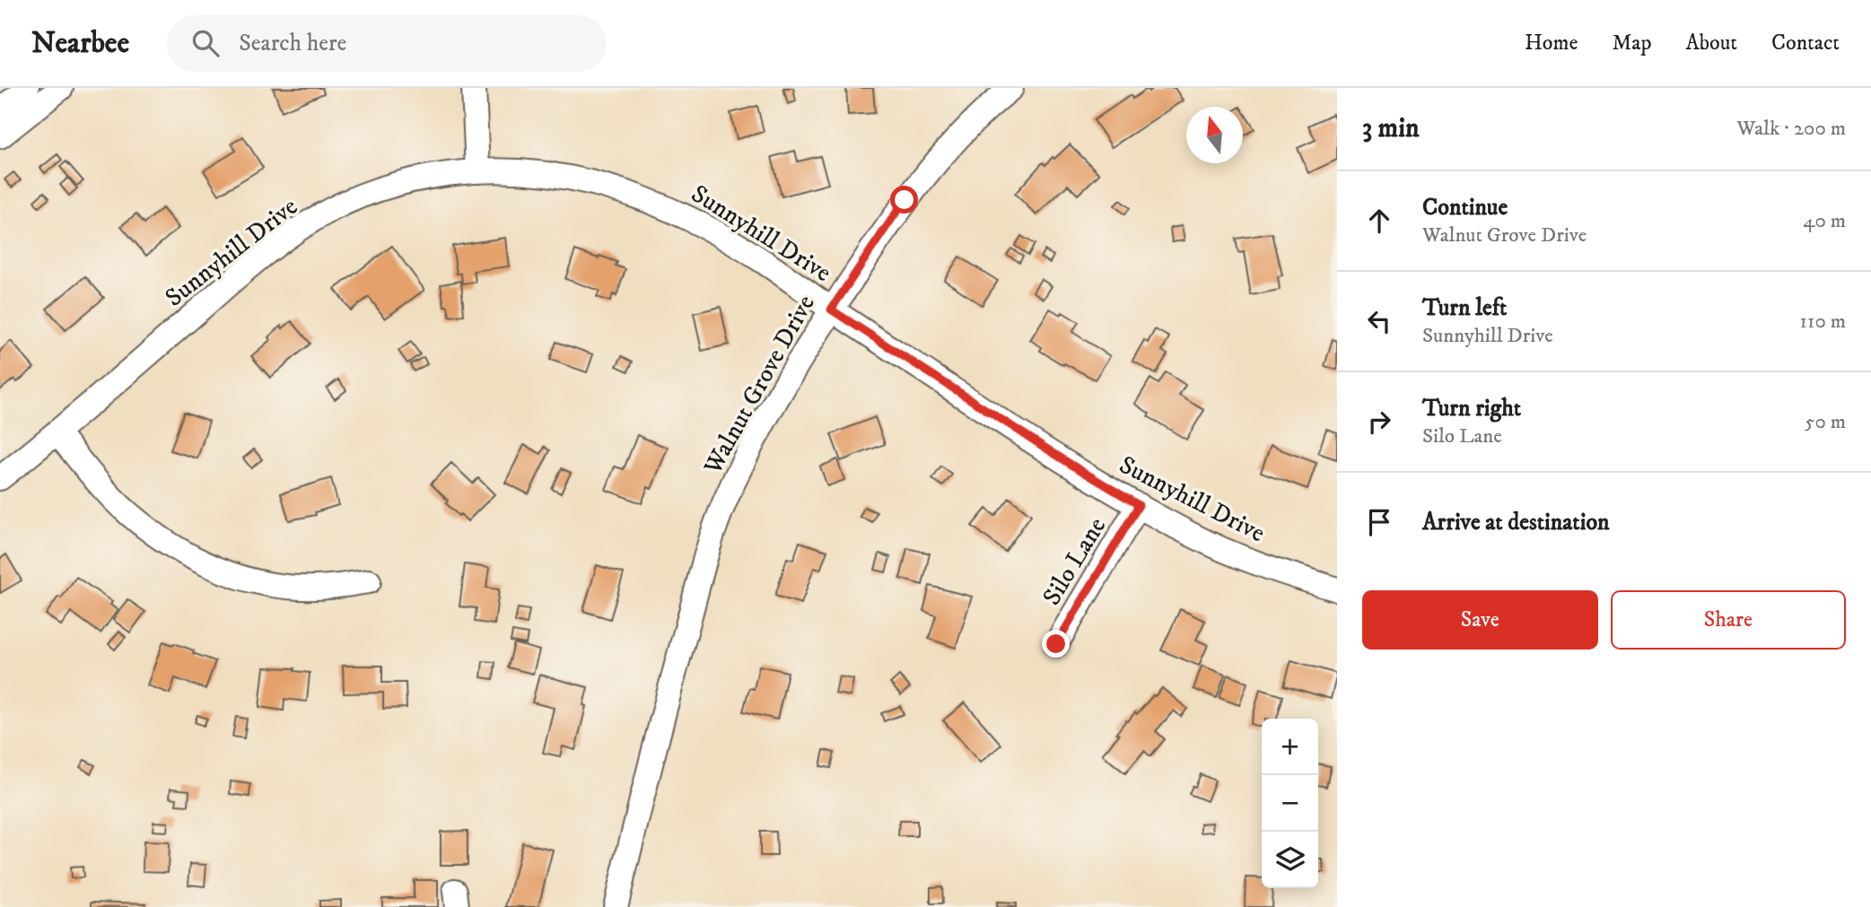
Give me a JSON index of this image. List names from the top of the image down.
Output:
{
  "streets": {
    "street": ["Sunnyhill Drive", "Walnut Grove Drive", "Silo Lane"]
  },
  "crossings": [
    ["Sunnyhill Drive", "Walnut Grove Drive"],
    ["Sunnyhill Drive", "Silo Lane"]
  ],
  "north": "top",
  "page": {
    "header": "Nearbee",
    "search": "Search here",
    "nav": [
      "Home",
      "Map",
      "About",
      "Contact"
    ],
    "heading": ["3 min", "Walk · 200 m"],
    "list": [
      ["Continue", "Walnut Grove Drive", "40 m"],
      ["Turn left", "Sunnyhill Drive", "110 m"],
      ["Turn right", "Silo Lane", "50 m"],
      "Arrive at destination"
    ],
    "buttons": ["Save", "Share"],
    "map_buttons": ["+", "−"]
  }
}
